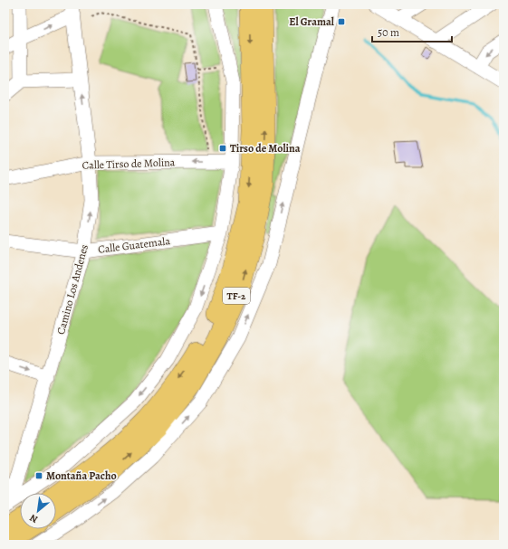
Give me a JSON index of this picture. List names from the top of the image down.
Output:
{
  "streets": {
    "highway": ["TF-2"],
    "street": ["Calle Tirso de Molina", "Calle Guatemala", "Camino Los Andenes"]
  },
  "crossings": [
    ["Calle Tirso de Molina", "Camino Los Andenes"],
    ["Calle Guatemala", "Camino Los Andenes"]
  ],
  "one_way": ["Calle Tirso de Molina"],
  "places": {
    "transit": ["El Gramal", "Tirso de Molina", "Montaña Pacho"]
  },
  "scale_bar": "50 m",
  "north": "bottom left"
}
